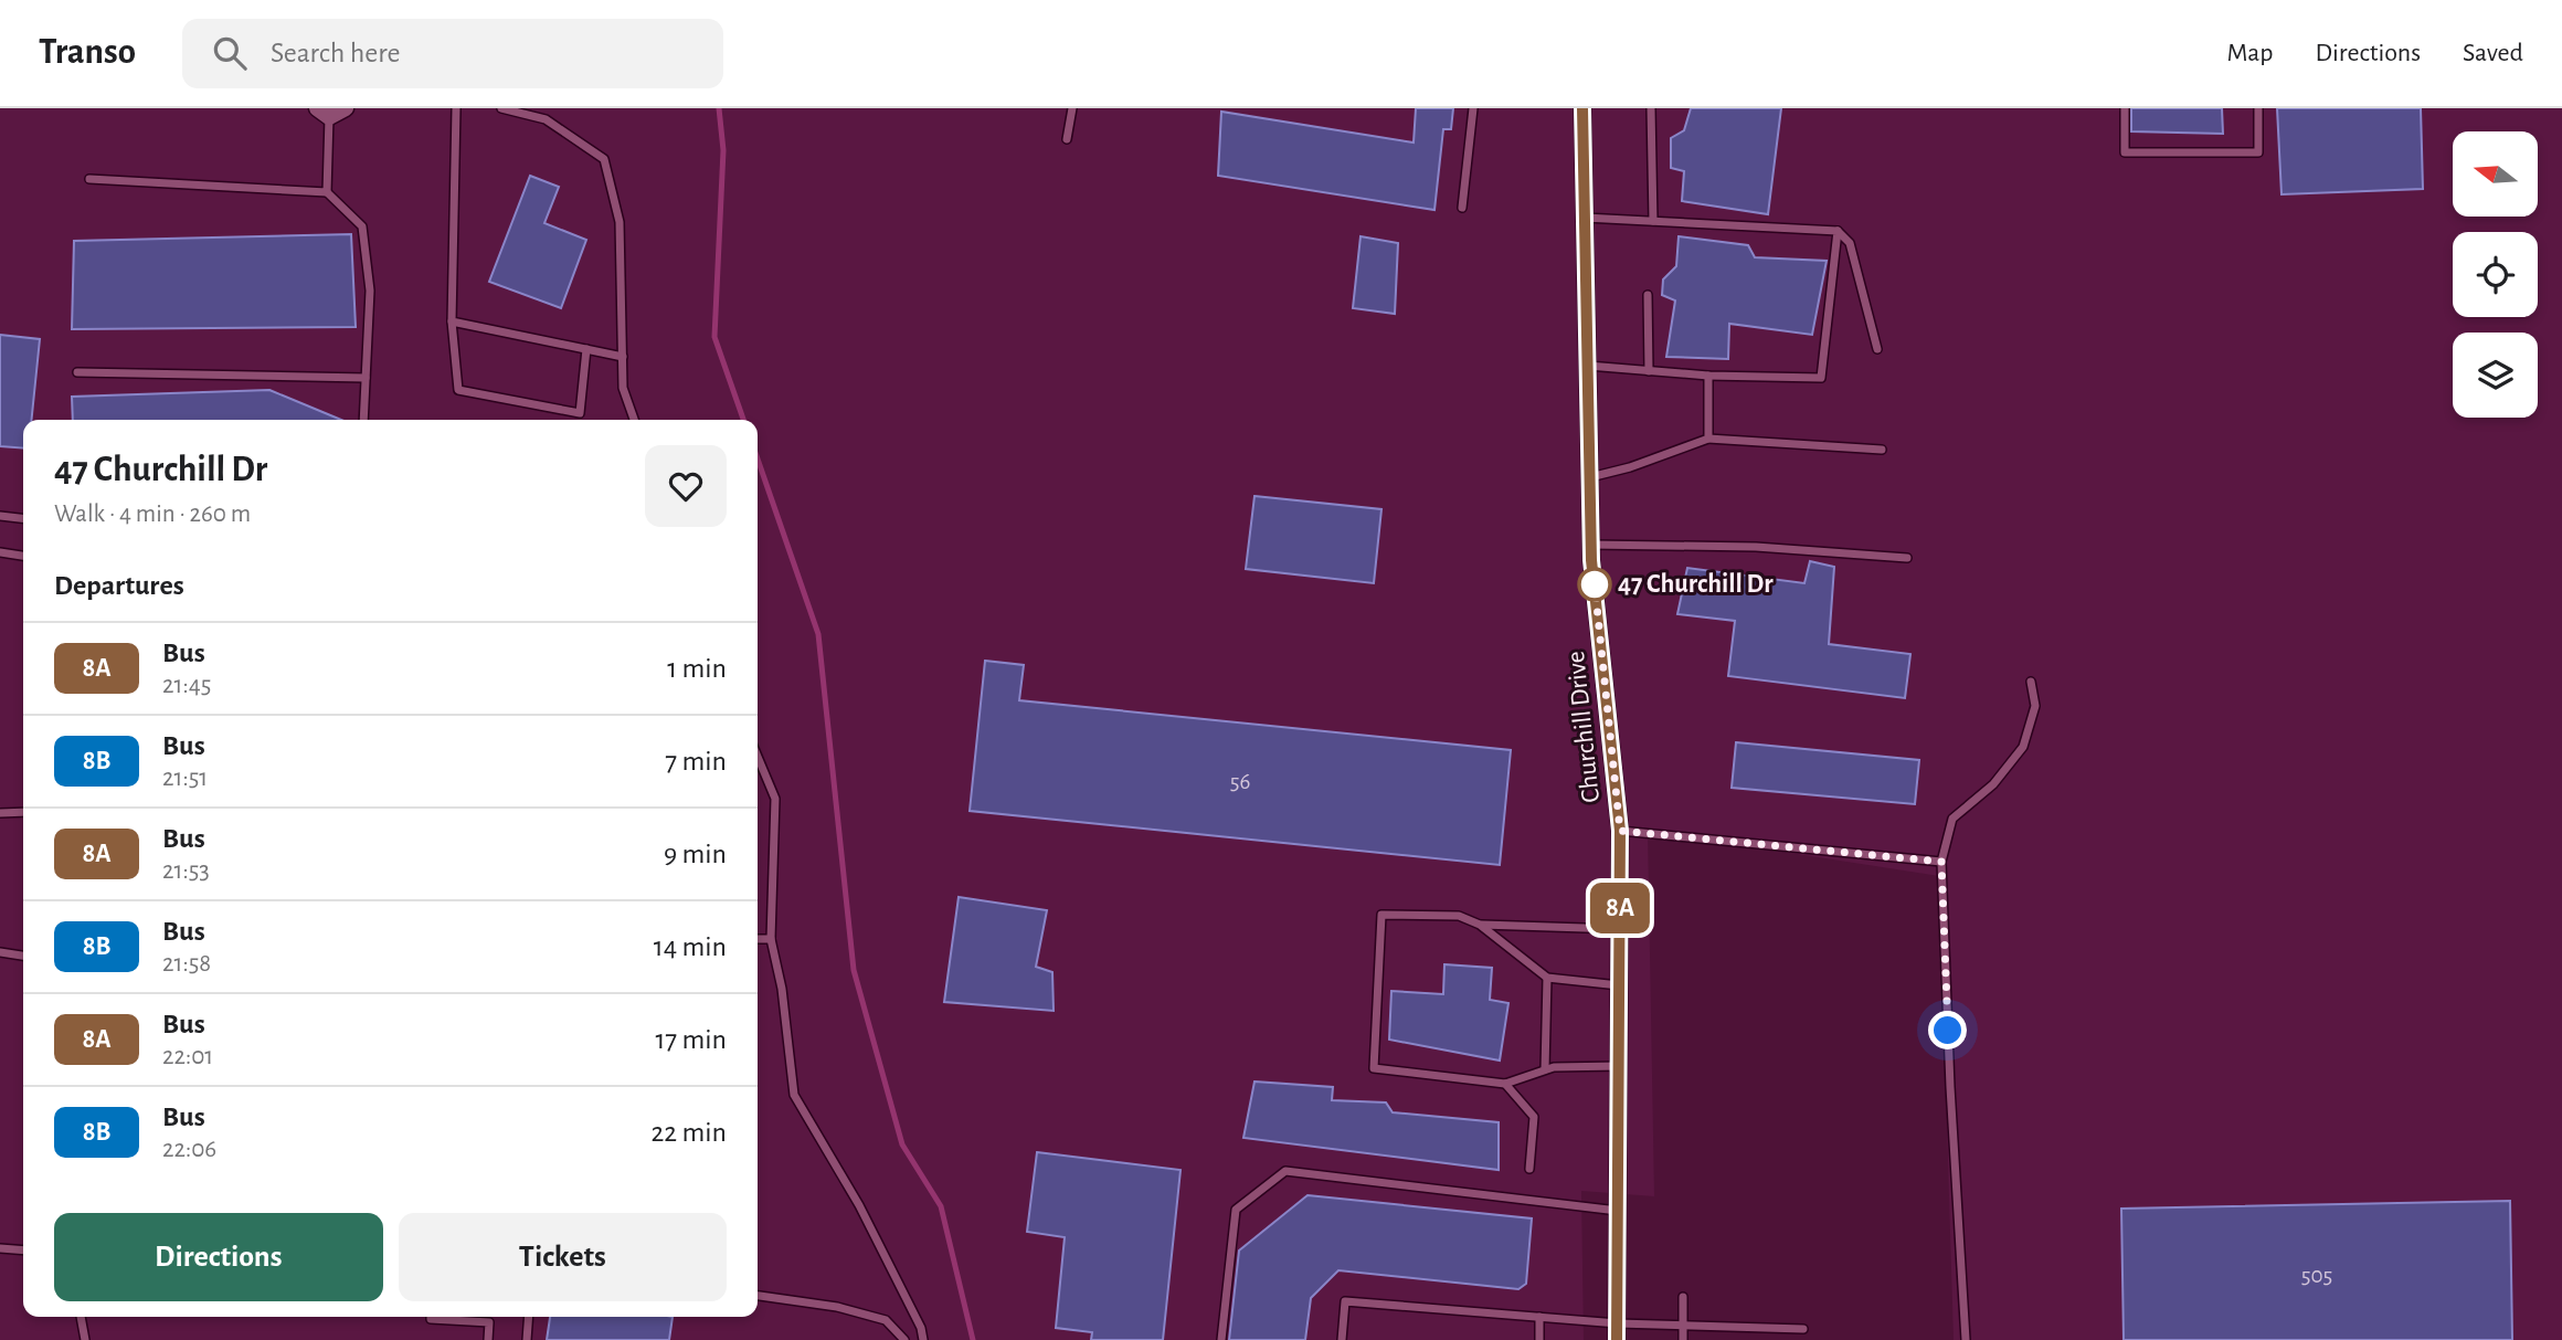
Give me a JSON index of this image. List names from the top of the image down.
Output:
{
  "streets": {
    "street": ["Churchill Drive"]
  },
  "places": ["47 Churchill Dr"],
  "lines": ["bus line 8A"],
  "house_numbers": ["56", "505"],
  "north": "left",
  "page": {
    "header": "Transo",
    "search": "Search here",
    "nav": ["Map", "Directions", "Saved"],
    "on_map": "8A",
    "heading": [
      ["47 Churchill Dr", "Walk · 4 min · 260 m"],
      "Departures"
    ],
    "list": [
      {
        "mark": "8A",
        "name": "Bus",
        "note": "21:45",
        "value": "1 min"
      },
      {
        "mark": "8B",
        "name": "Bus",
        "note": "21:51",
        "value": "7 min"
      },
      {
        "mark": "8A",
        "name": "Bus",
        "note": "21:53",
        "value": "9 min"
      },
      {
        "mark": "8B",
        "name": "Bus",
        "note": "21:58",
        "value": "14 min"
      },
      {
        "mark": "8A",
        "name": "Bus",
        "note": "22:01",
        "value": "17 min"
      },
      {
        "mark": "8B",
        "name": "Bus",
        "note": "22:06",
        "value": "22 min"
      }
    ],
    "buttons": ["Directions", "Tickets"]
  }
}
